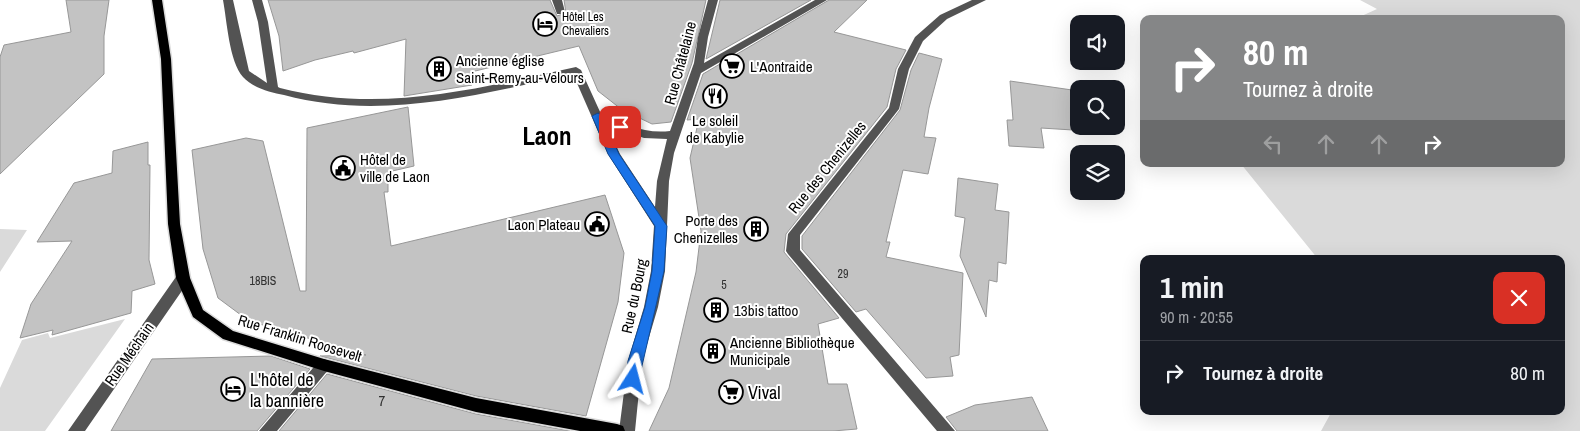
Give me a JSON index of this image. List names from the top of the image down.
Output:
{
  "streets": {
    "main road": ["Rue Franklin Roosevelt"],
    "street": [
      "Rue Châtelaine",
      "Rue des Chenizelles",
      "Rue du Bourg",
      "Rue Méchain"
    ]
  },
  "crossings": [
    ["Rue Châtelaine", "Rue du Bourg"],
    ["Rue Franklin Roosevelt", "Rue Méchain"]
  ],
  "districts": ["Laon"],
  "places": {
    "hotel": ["Hôtel Les Chevaliers", "L'hôtel de la bannière"],
    "supermarket": ["L'Aontraide", "Vival"],
    "building": [
      "Ancienne église Saint-Remy-au-Velours",
      "Porte des Chenizelles",
      "13bis tattoo",
      "Ancienne Bibliothèque Municipale"
    ],
    "restaurant": ["Le soleil de Kabylie"],
    "public building": ["Hôtel de ville de Laon", "Laon Plateau"]
  },
  "house_numbers": [
    "29",
    "18BIS",
    "5",
    "7"
  ],
  "page": {
    "turn": ["80 m", "Tournez à droite"],
    "heading": ["1 min", "90 m · 20:55"],
    "list": [
      {
        "name": "Tournez à droite",
        "value": "80 m"
      }
    ]
  }
}
